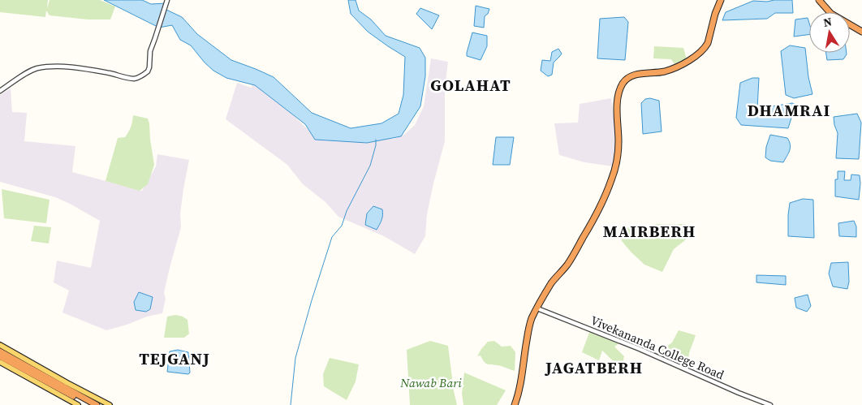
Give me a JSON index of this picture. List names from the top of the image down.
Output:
{
  "streets": {
    "street": ["Vivekananda College Road"]
  },
  "districts": [
    "GOLAHAT",
    "DHAMRAI",
    "MAIRBERH",
    "TEJGANJ",
    "JAGATBERH"
  ],
  "parks": ["Nawab Bari"],
  "north": "top"
}
